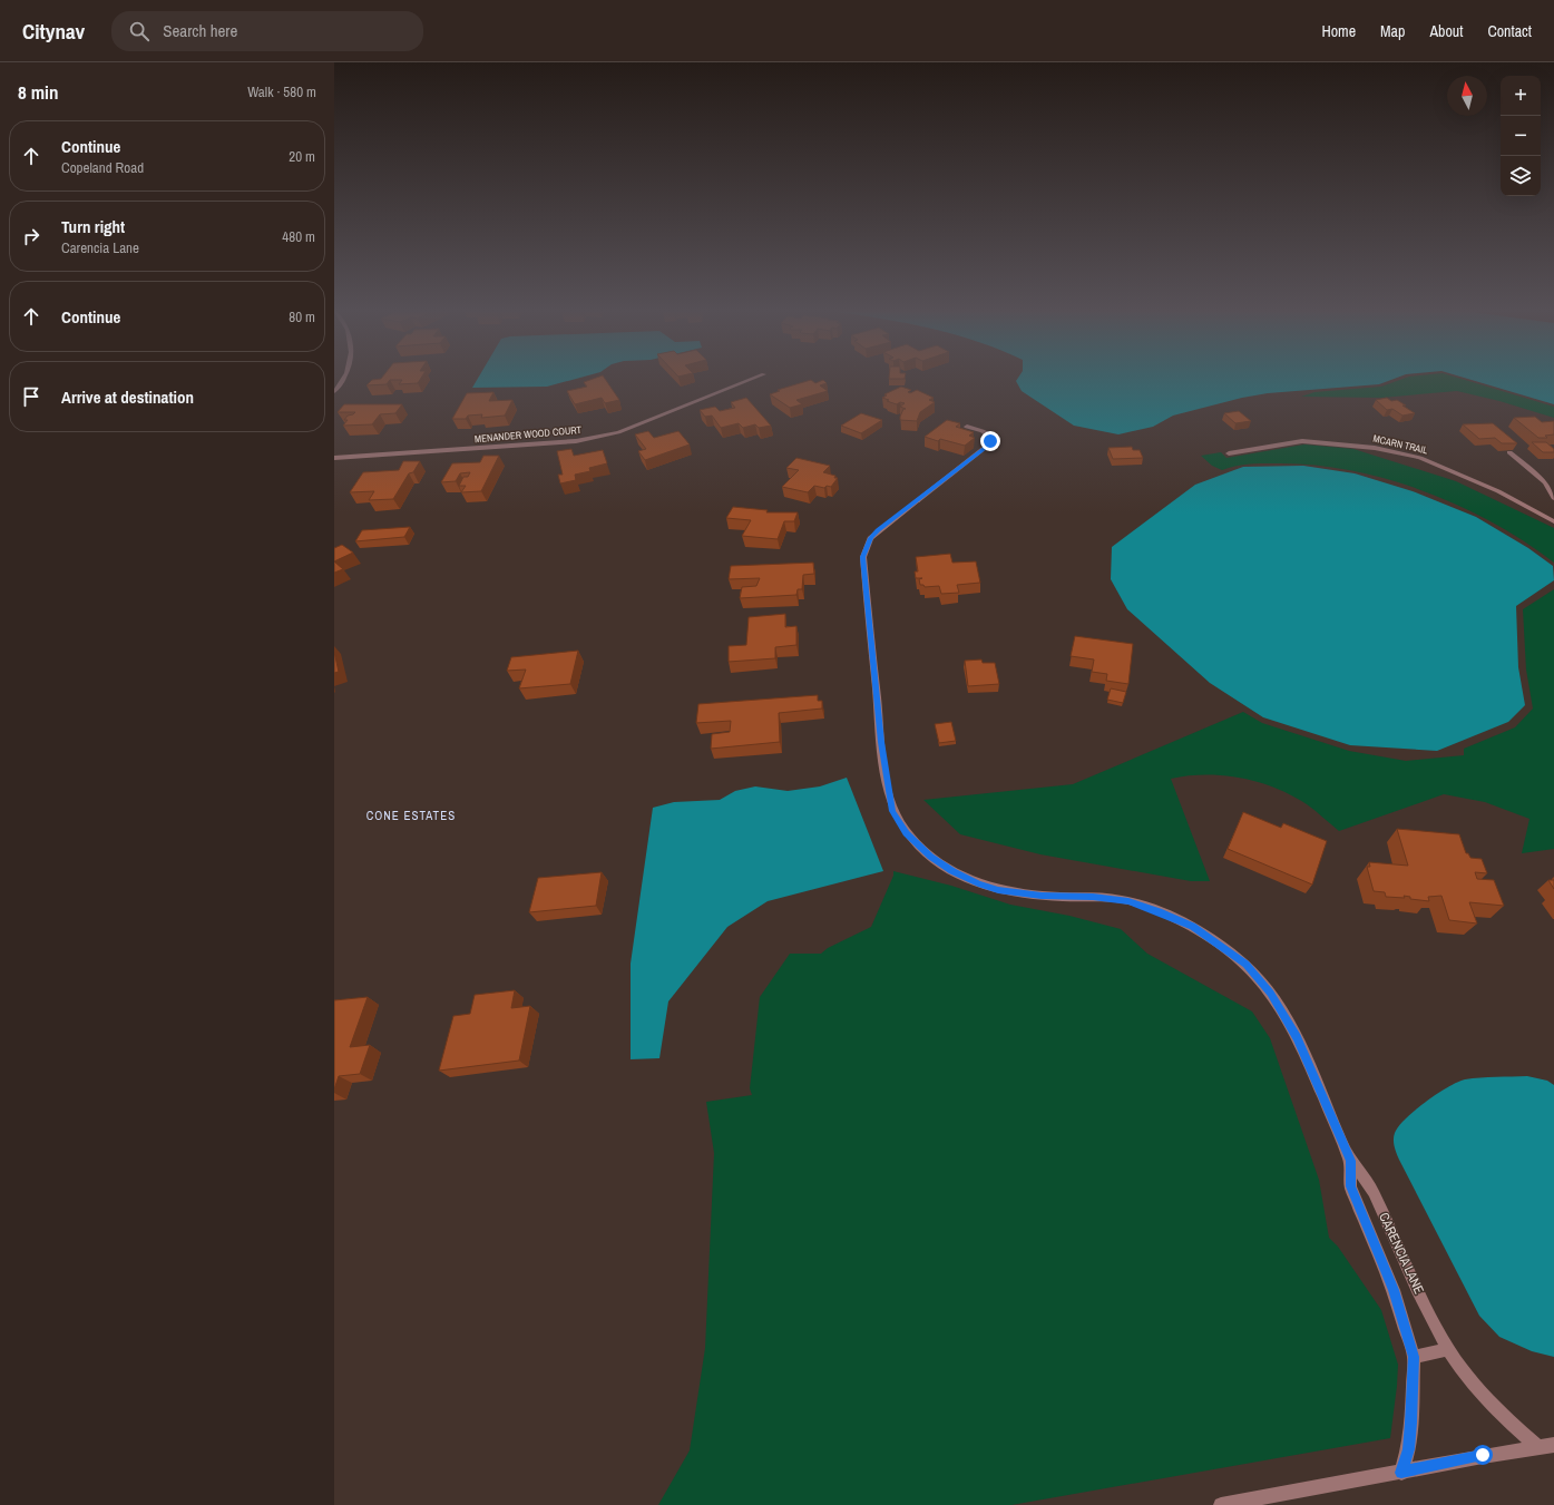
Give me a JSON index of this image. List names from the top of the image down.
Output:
{
  "streets": {
    "street": ["MENANDER WOOD COURT", "MCARN TRAIL", "CARENCIA LANE"]
  },
  "districts": ["CONE ESTATES"],
  "north": "top",
  "page": {
    "header": "Citynav",
    "search": "Search here",
    "nav": [
      "Home",
      "Map",
      "About",
      "Contact"
    ],
    "heading": ["8 min", "Walk · 580 m"],
    "map_buttons": ["+", "−"],
    "list": [
      ["Continue", "Copeland Road", "20 m"],
      ["Turn right", "Carencia Lane", "480 m"],
      ["Continue", "80 m"],
      "Arrive at destination"
    ]
  }
}
